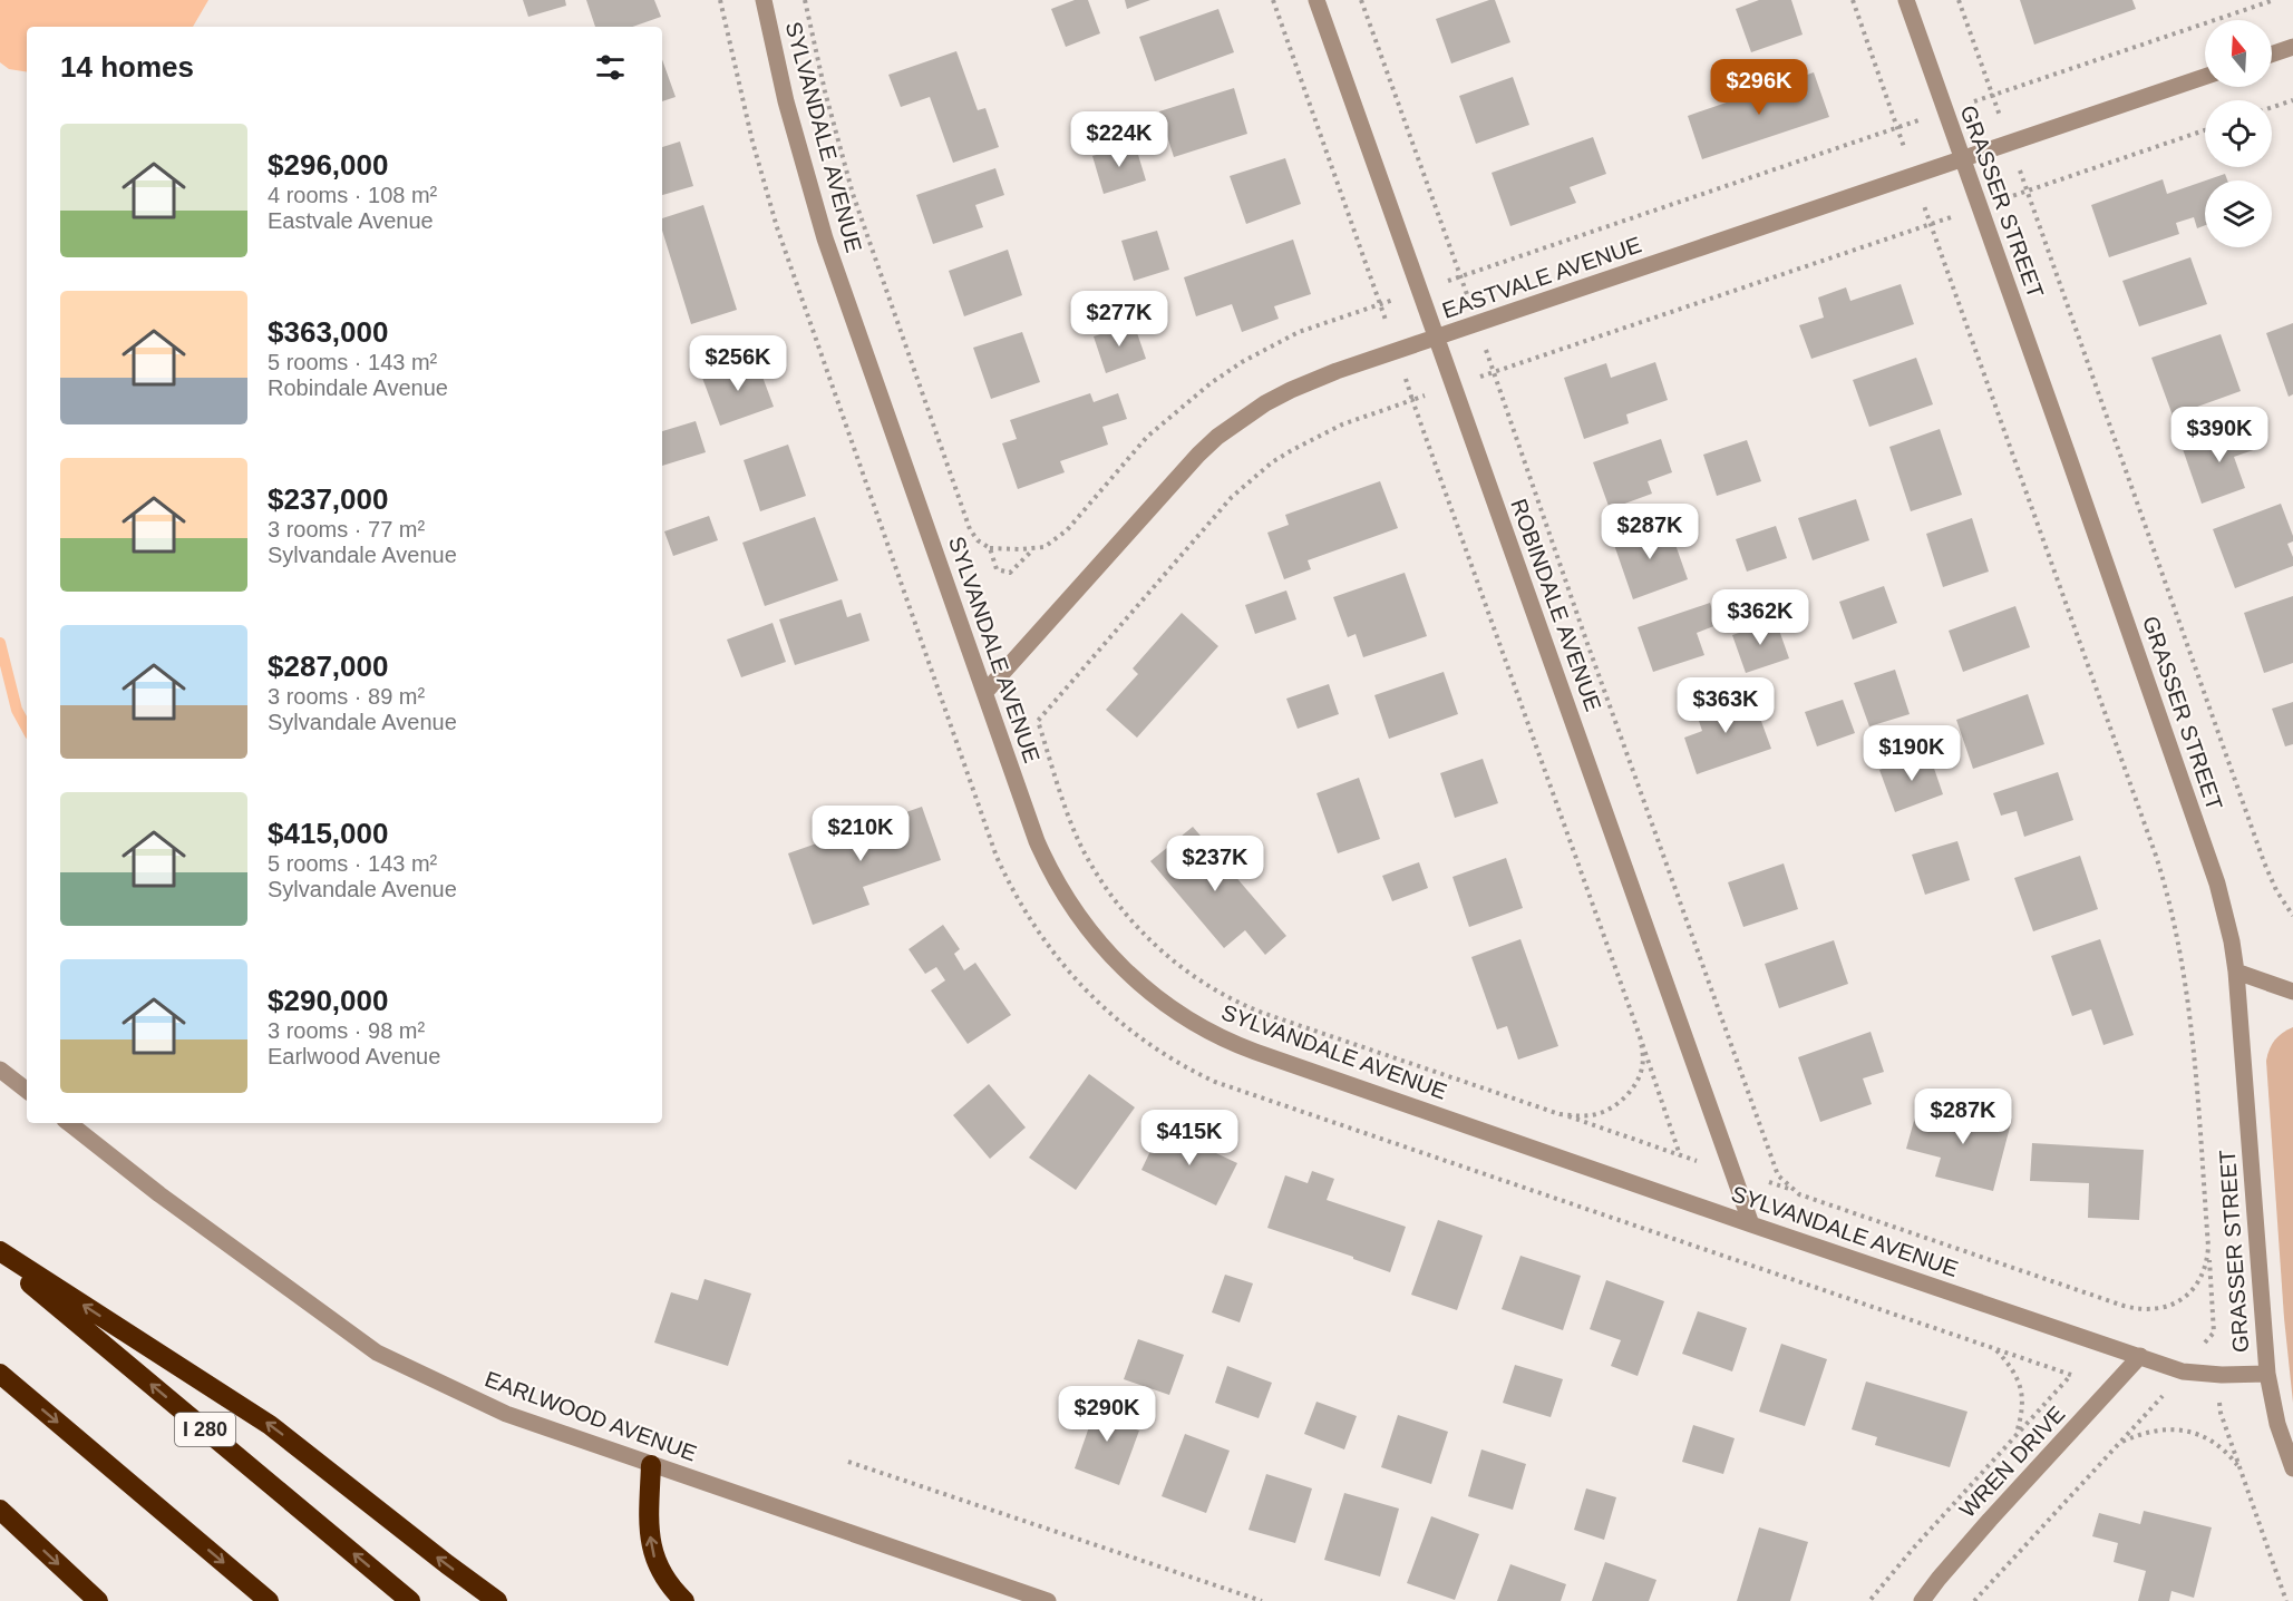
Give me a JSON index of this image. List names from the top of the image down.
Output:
{
  "streets": {
    "highway": ["I 280"],
    "street": [
      "SYLVANDALE AVENUE",
      "GRASSER STREET",
      "EASTVALE AVENUE",
      "ROBINDALE AVENUE",
      "EARLWOOD AVENUE",
      "WREN DRIVE"
    ]
  },
  "crossings": [
    ["SYLVANDALE AVENUE", "GRASSER STREET"],
    ["SYLVANDALE AVENUE", "EASTVALE AVENUE"],
    ["SYLVANDALE AVENUE", "ROBINDALE AVENUE"],
    ["SYLVANDALE AVENUE", "WREN DRIVE"],
    ["GRASSER STREET", "EASTVALE AVENUE"],
    ["EASTVALE AVENUE", "ROBINDALE AVENUE"]
  ],
  "north": "top",
  "page": {
    "heading": "14 homes",
    "price": [
      "$296K",
      "$224K",
      "$277K",
      "$256K",
      "$390K",
      "$287K",
      "$362K",
      "$363K",
      "$190K",
      "$210K",
      "$237K",
      "$287K",
      "$415K",
      "$290K"
    ],
    "list": [
      {
        "name": "$296,000",
        "note": "4 rooms · 108 m² · Eastvale Avenue"
      },
      {
        "name": "$363,000",
        "note": "5 rooms · 143 m² · Robindale Avenue"
      },
      {
        "name": "$237,000",
        "note": "3 rooms · 77 m² · Sylvandale Avenue"
      },
      {
        "name": "$287,000",
        "note": "3 rooms · 89 m² · Sylvandale Avenue"
      },
      {
        "name": "$415,000",
        "note": "5 rooms · 143 m² · Sylvandale Avenue"
      },
      {
        "name": "$290,000",
        "note": "3 rooms · 98 m² · Earlwood Avenue"
      }
    ]
  }
}
